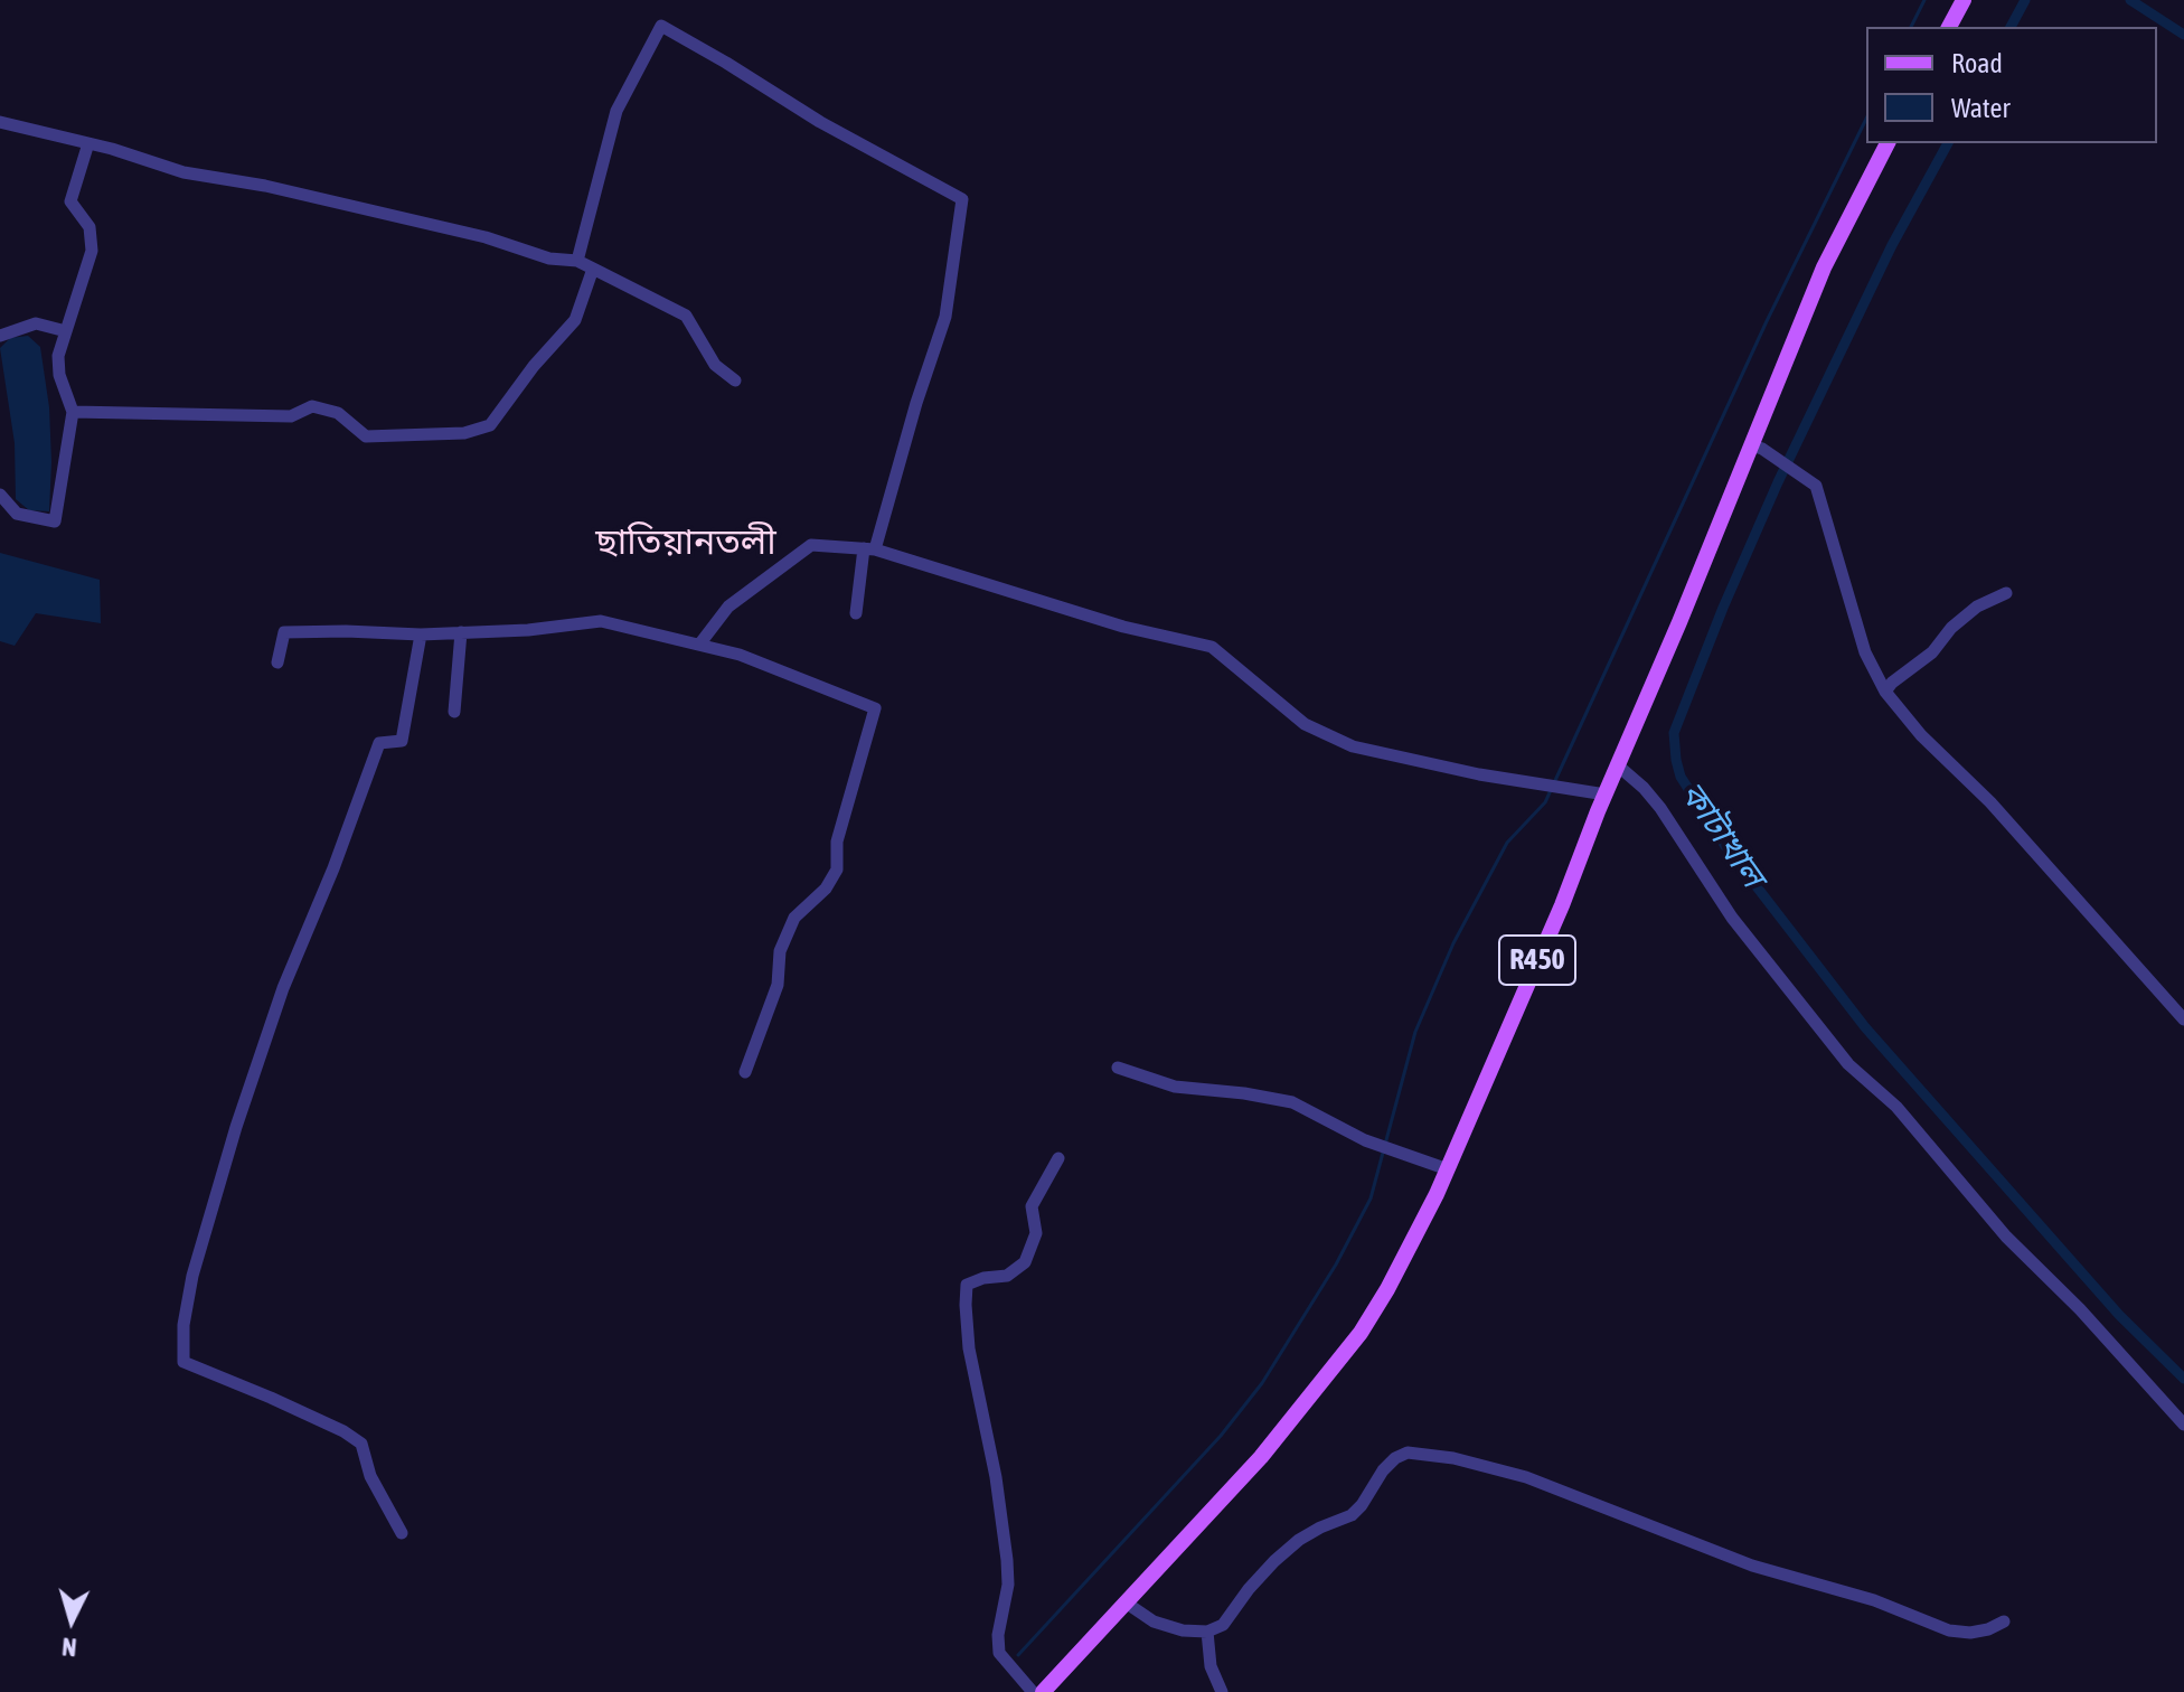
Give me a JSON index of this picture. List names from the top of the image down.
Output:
{
  "streets": {
    "main road": ["R450"]
  },
  "districts": ["ছাতিয়ানতলী"],
  "water": ["কাটাখাল"],
  "legend": ["Road", "Water"],
  "north": "bottom"
}
